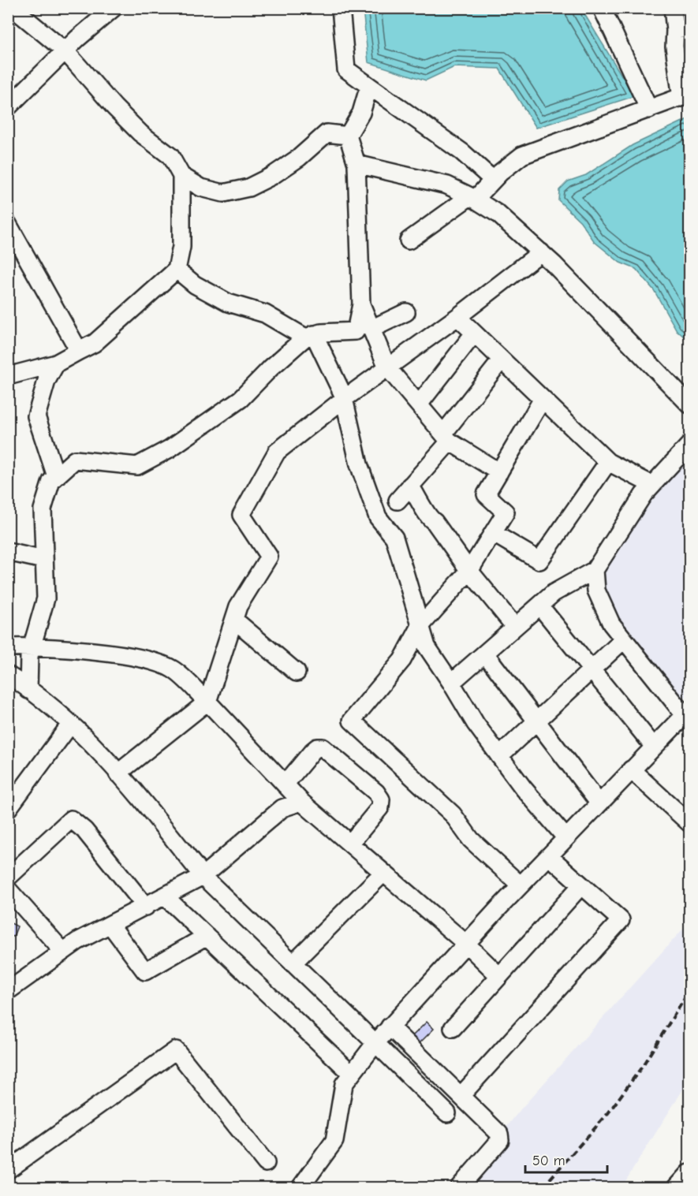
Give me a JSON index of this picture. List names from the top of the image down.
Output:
{
  "scale_bar": "50 m"
}
